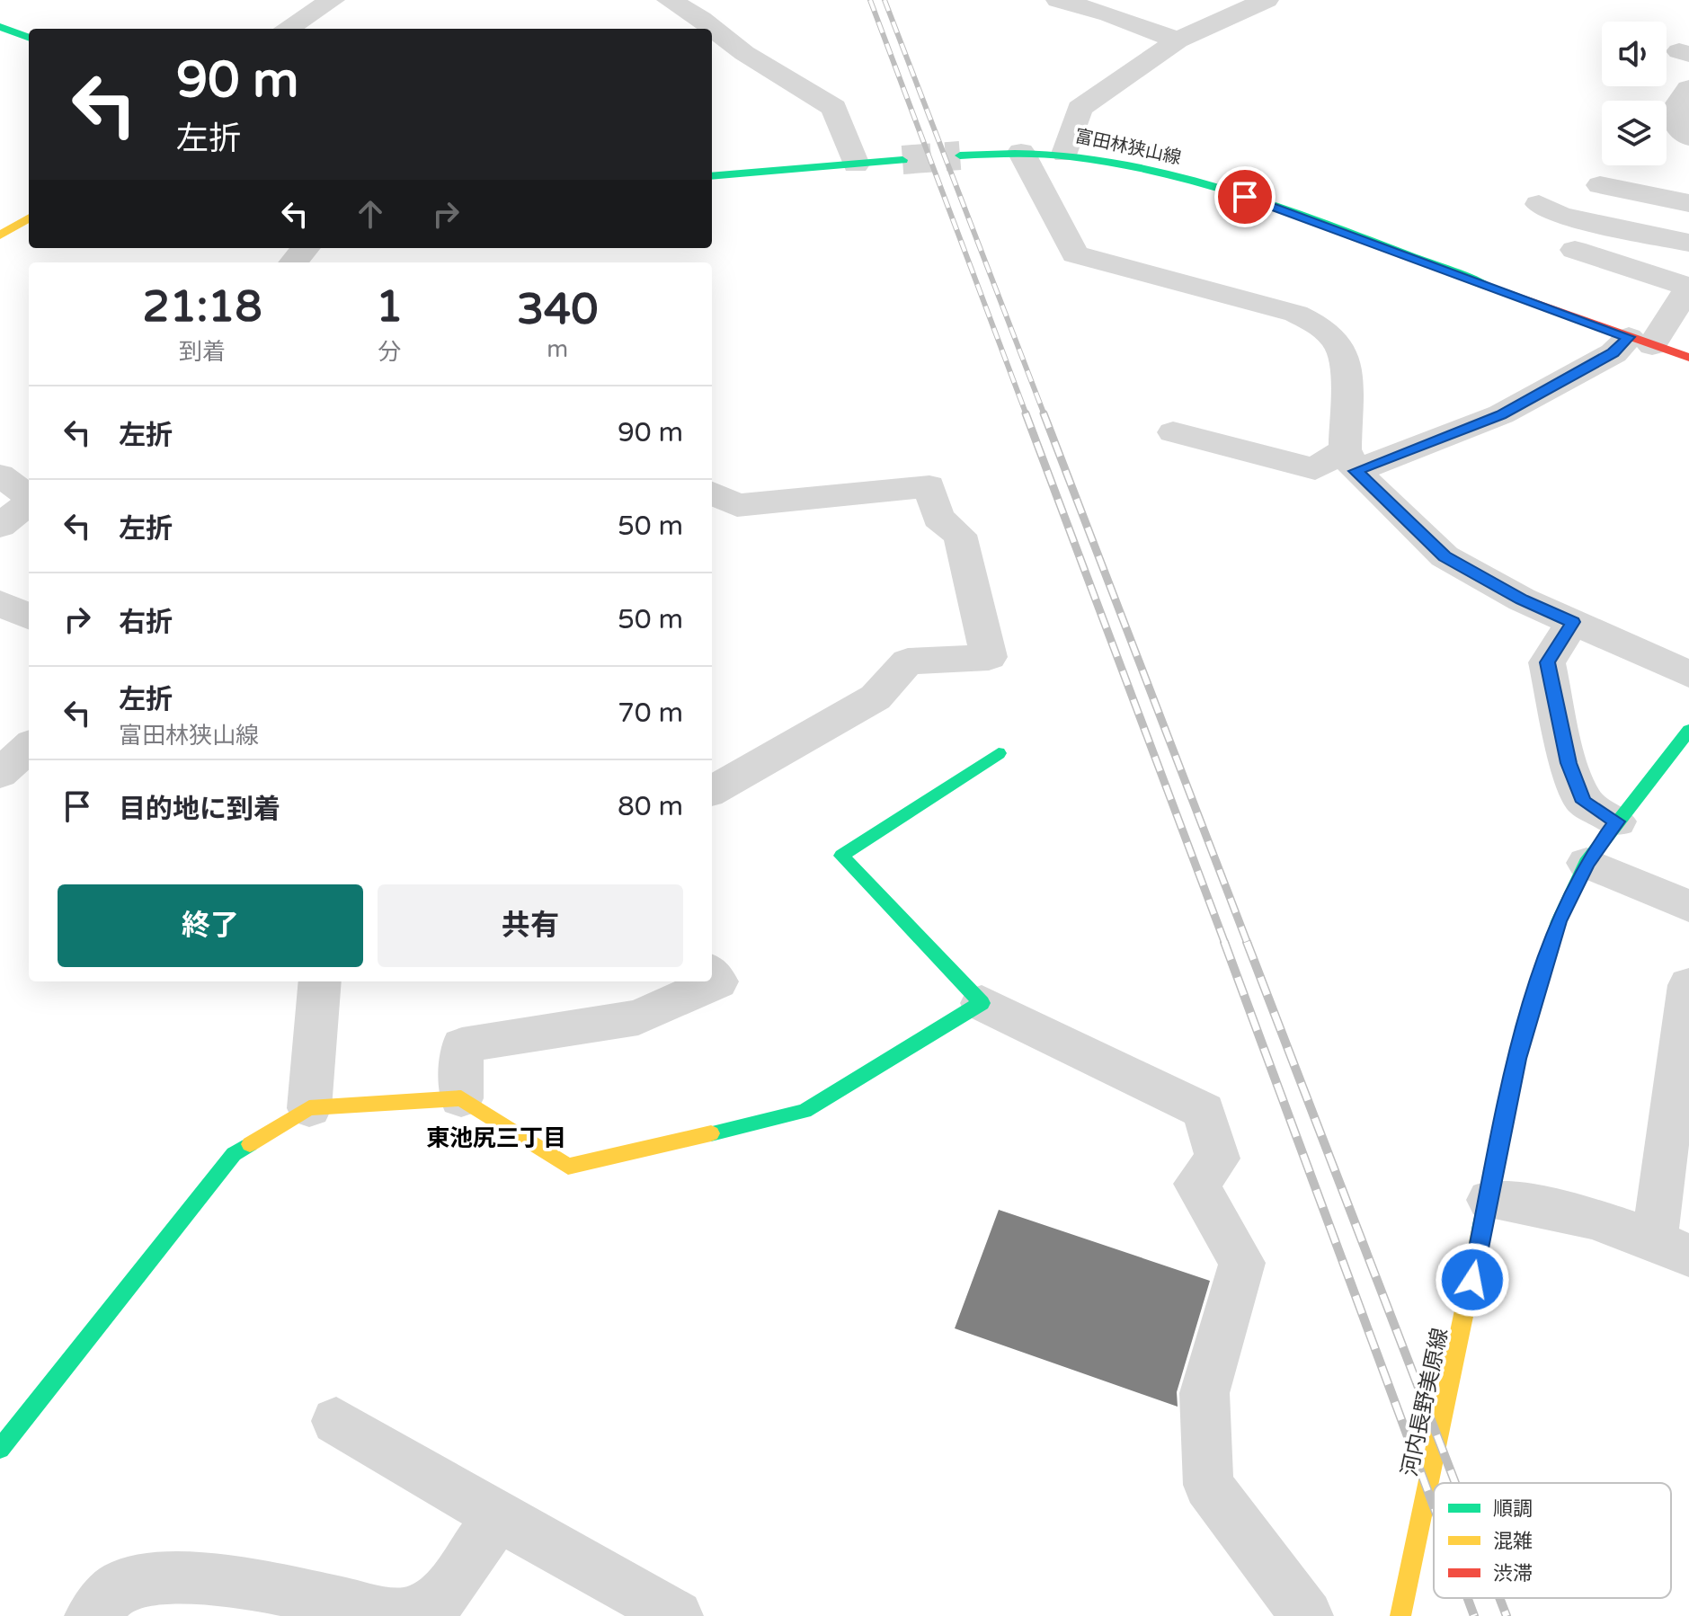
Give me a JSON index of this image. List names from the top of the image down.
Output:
{
  "streets": {
    "main road": ["富田林狭山線", "河内長野美原線"]
  },
  "districts": ["東池尻三丁目"],
  "legend": ["順調", "混雑", "渋滞"],
  "page": {
    "turn": ["90 m", "左折"],
    "eta": [
      "21:18",
      "到着",
      "1",
      "分",
      "340",
      "m"
    ],
    "list": [
      {
        "name": "左折",
        "value": "90 m"
      },
      {
        "name": "左折",
        "value": "50 m"
      },
      {
        "name": "右折",
        "value": "50 m"
      },
      {
        "name": "左折",
        "note": "富田林狭山線",
        "value": "70 m"
      },
      {
        "name": "目的地に到着",
        "value": "80 m"
      }
    ],
    "buttons": ["終了", "共有"]
  }
}
